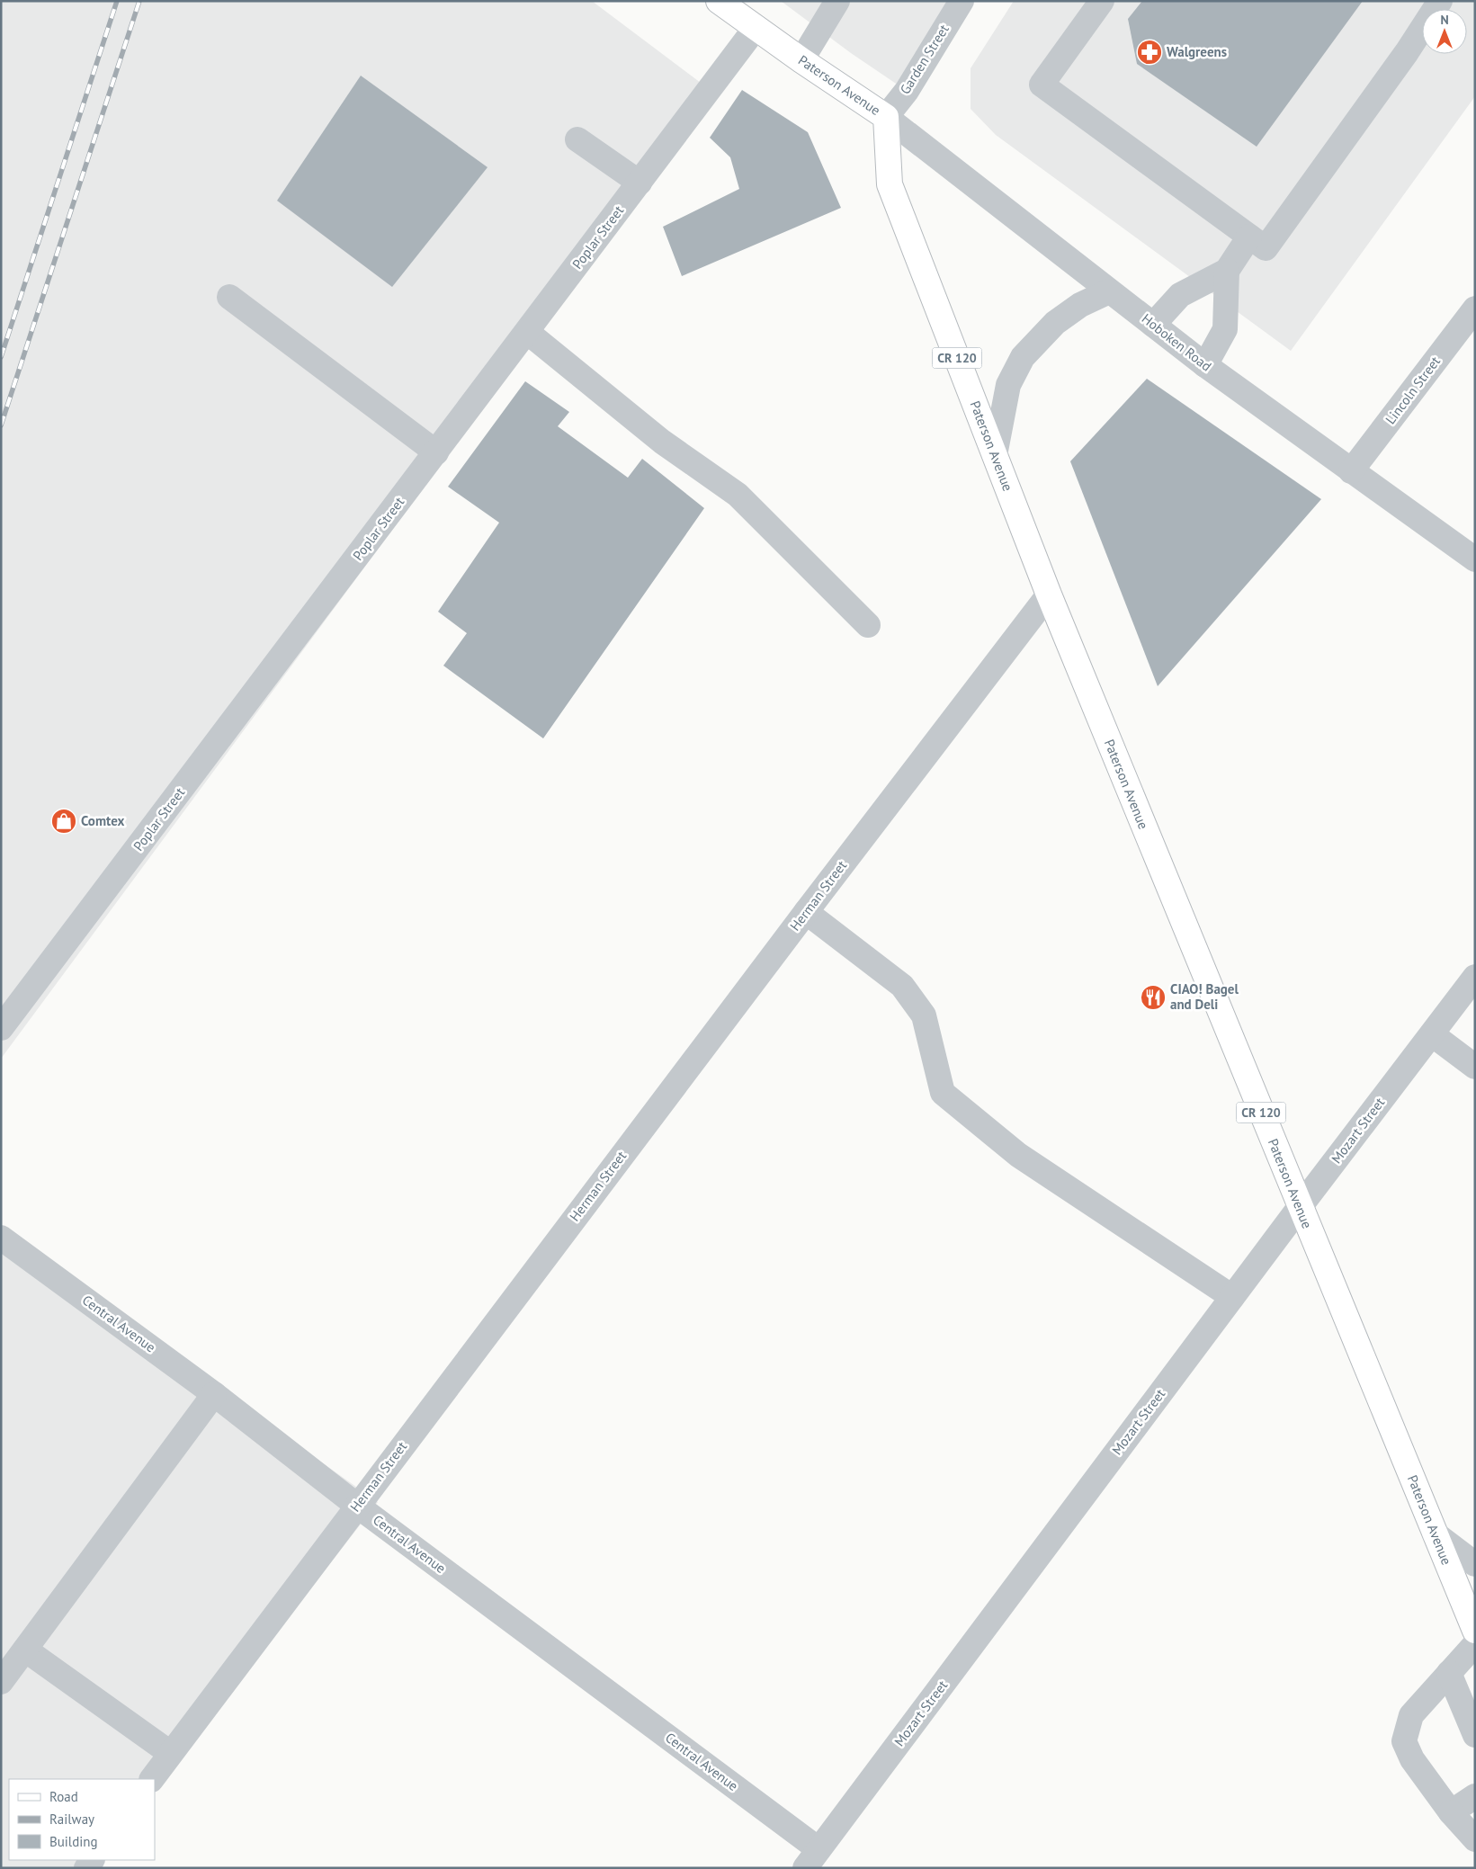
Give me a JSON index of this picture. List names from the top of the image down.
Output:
{
  "streets": {
    "main road": ["Paterson Avenue", "CR 120"],
    "street": [
      "Garden Street",
      "Poplar Street",
      "Hoboken Road",
      "Lincoln Street",
      "Herman Street",
      "Mozart Street",
      "Central Avenue"
    ]
  },
  "crossings": [
    ["Garden Street", "Paterson Avenue"],
    ["Garden Street", "Hoboken Road"],
    ["Paterson Avenue", "Poplar Street"],
    ["Paterson Avenue", "Hoboken Road"],
    ["Paterson Avenue", "Herman Street"],
    ["Paterson Avenue", "Mozart Street"],
    ["Hoboken Road", "Lincoln Street"],
    ["Herman Street", "Central Avenue"],
    ["Mozart Street", "Central Avenue"]
  ],
  "places": {
    "pharmacy": ["Walgreens"],
    "shop": ["Comtex"],
    "restaurant": ["CIAO! Bagel and Deli"]
  },
  "legend": ["Road", "Railway", "Building"],
  "north": "top"
}
